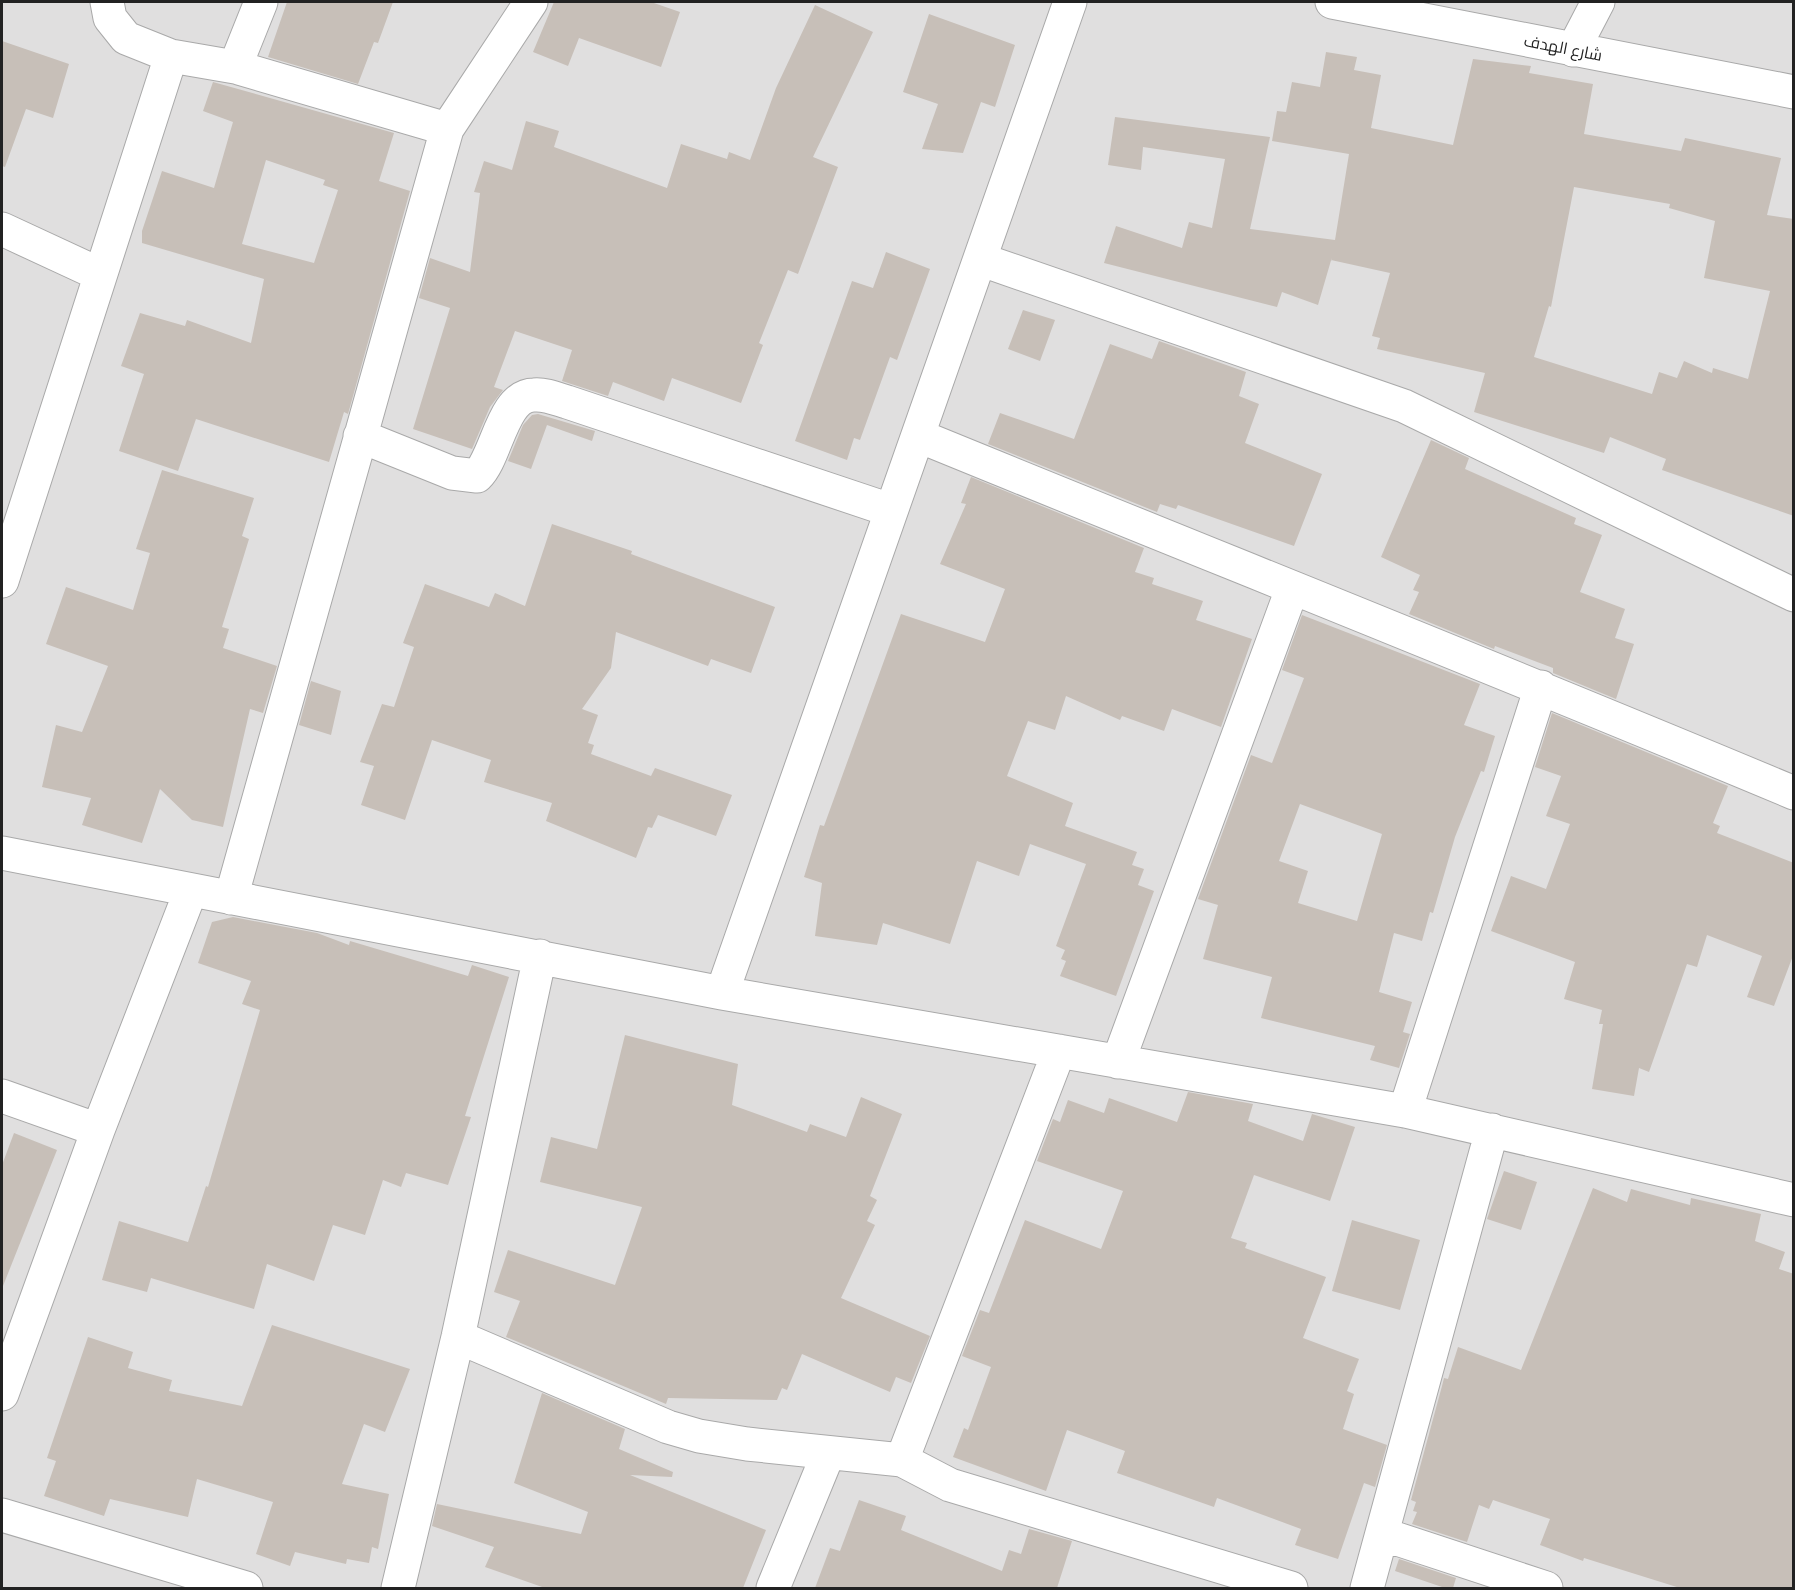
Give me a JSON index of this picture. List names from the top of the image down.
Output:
{
  "streets": {
    "street": ["شارع الهدف"]
  }
}
